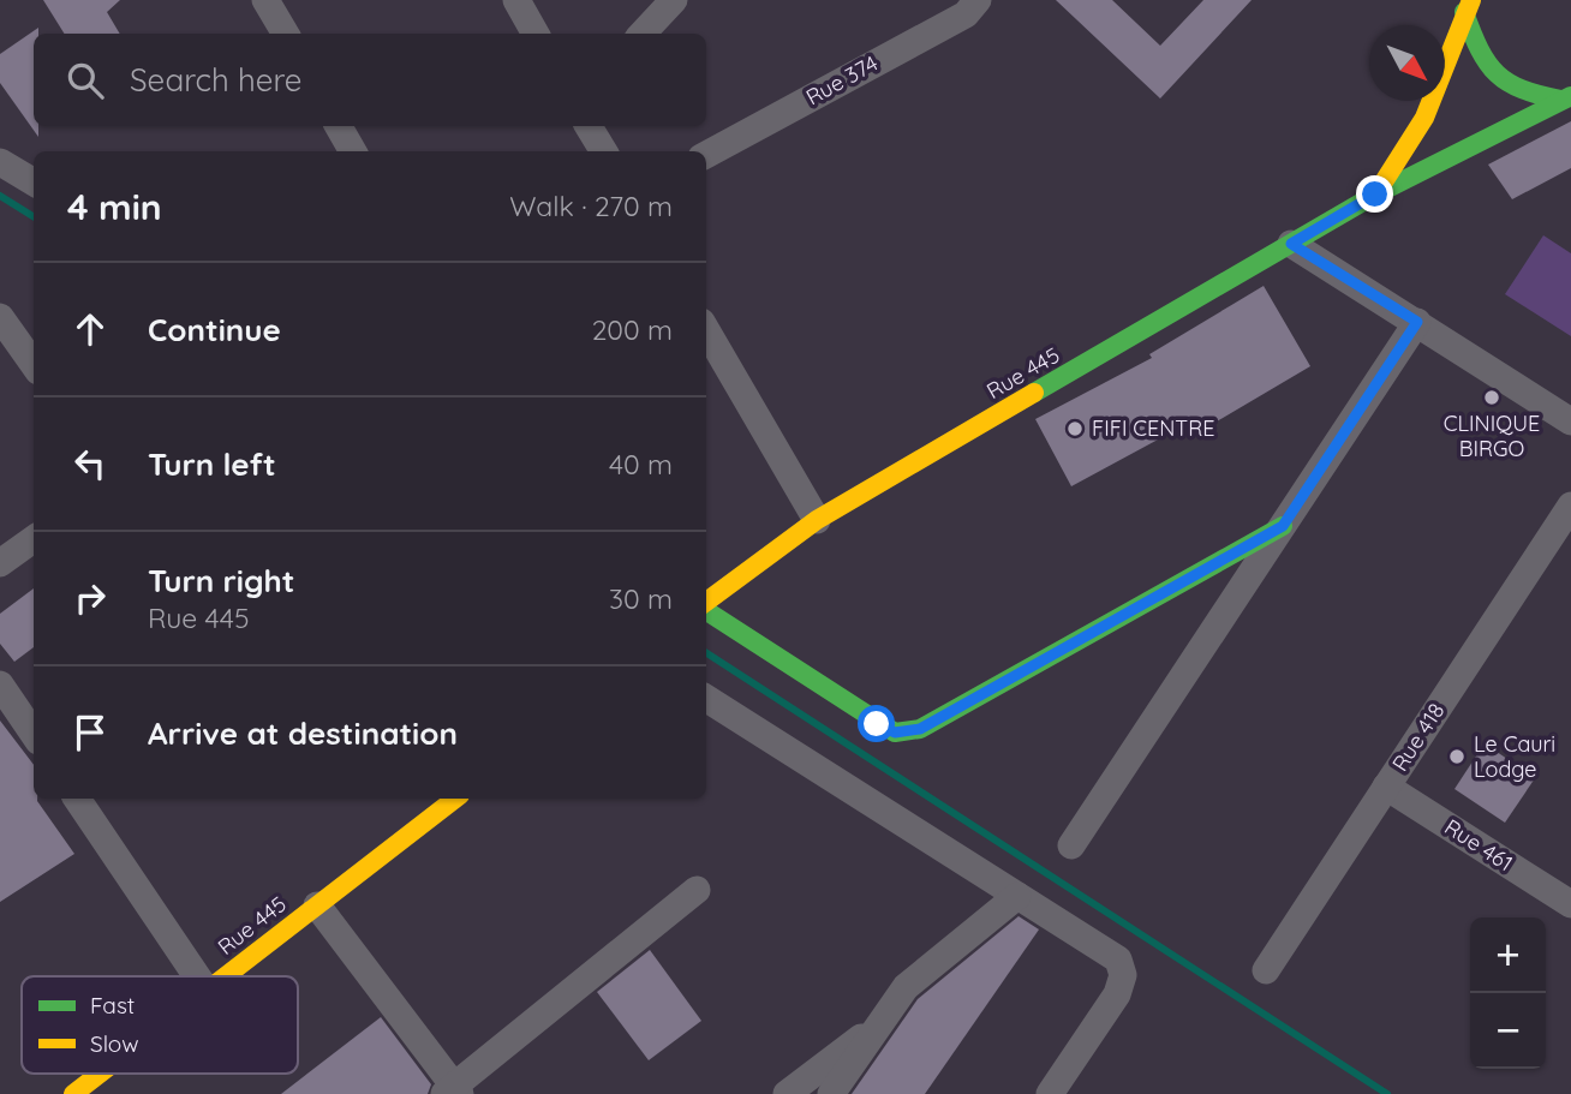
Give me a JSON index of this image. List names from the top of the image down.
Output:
{
  "streets": {
    "street": [
      "Rue 374",
      "Rue 445",
      "Rue 418",
      "Rue 461"
    ]
  },
  "crossings": [
    ["Rue 418", "Rue 461"]
  ],
  "places": ["CLINIQUE BIRGO", "FIFI CENTRE", "Le Cauri Lodge"],
  "legend": ["Fast", "Slow"],
  "north": "bottom right",
  "page": {
    "search": "Search here",
    "heading": ["4 min", "Walk · 270 m"],
    "list": [
      ["Continue", "200 m"],
      ["Turn left", "40 m"],
      ["Turn right", "Rue 445", "30 m"],
      "Arrive at destination"
    ],
    "map_buttons": ["+", "−"]
  }
}
